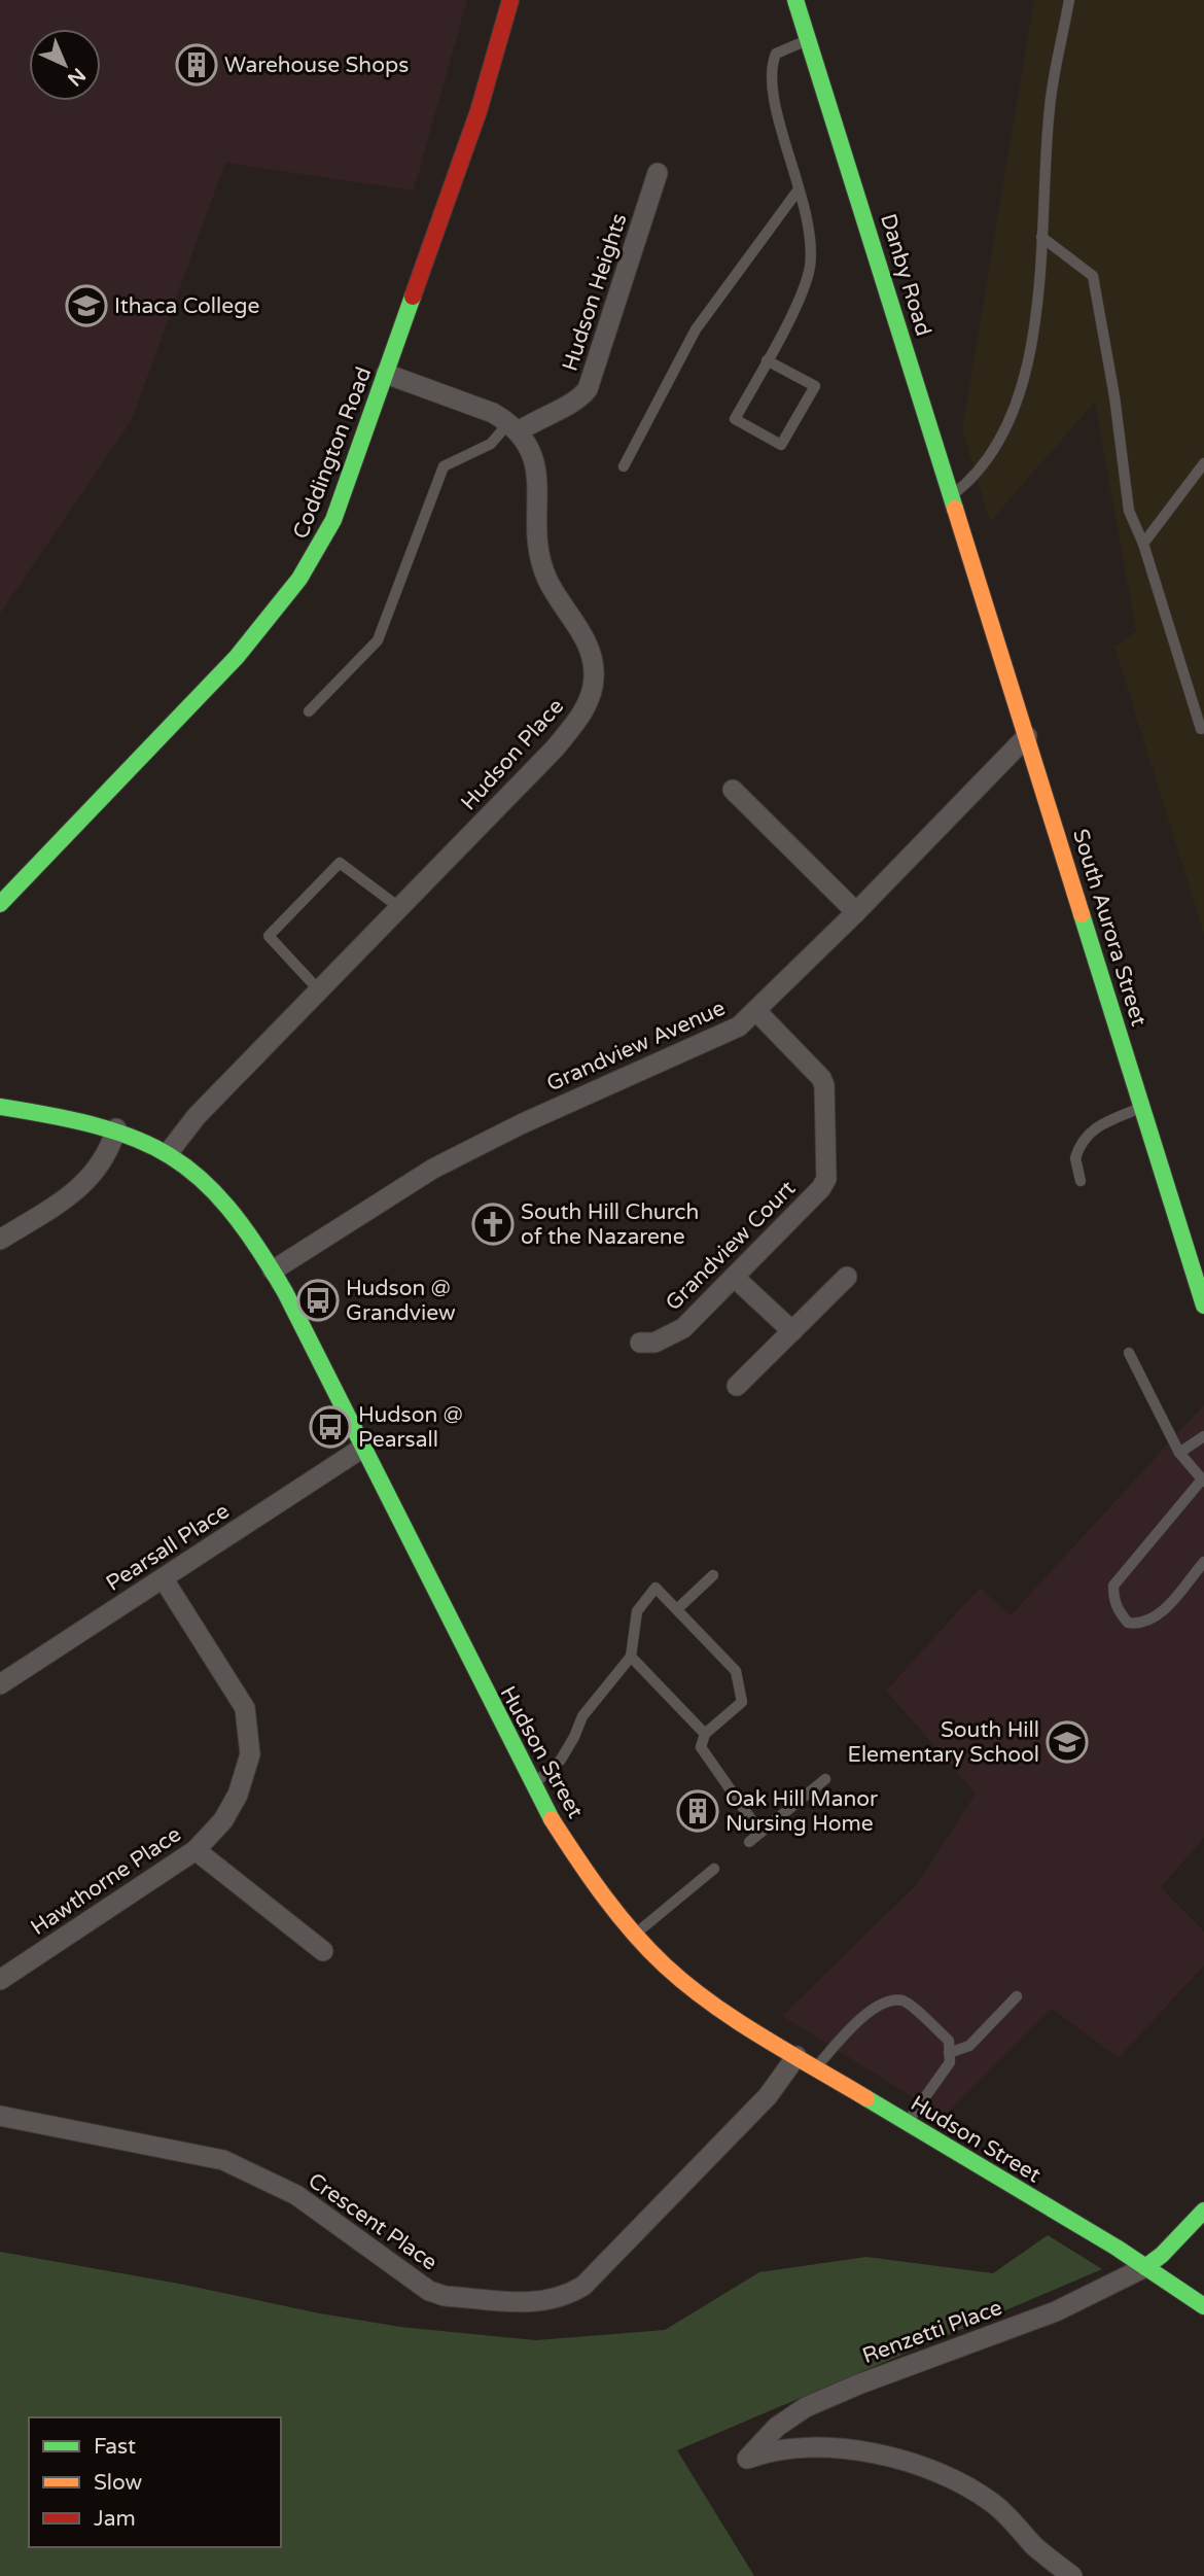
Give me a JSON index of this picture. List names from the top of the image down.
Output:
{
  "streets": {
    "street": [
      "Danby Road",
      "Hudson Heights",
      "Coddington Road",
      "Hudson Place",
      "South Aurora Street",
      "Grandview Avenue",
      "Grandview Court",
      "Pearsall Place",
      "Hudson Street",
      "Hawthorne Place",
      "Crescent Place",
      "Renzetti Place"
    ]
  },
  "crossings": [
    ["Danby Road", "South Aurora Street"],
    ["Hudson Heights", "Hudson Place"],
    ["Hudson Place", "Hudson Street"],
    ["South Aurora Street", "Grandview Avenue"],
    ["Grandview Avenue", "Grandview Court"],
    ["Grandview Avenue", "Hudson Street"],
    ["Pearsall Place", "Hudson Street"],
    ["Pearsall Place", "Hawthorne Place"],
    ["Hudson Street", "Crescent Place"],
    ["Hudson Street", "Renzetti Place"]
  ],
  "places": {
    "building": ["Warehouse Shops", "Oak Hill Manor Nursing Home"],
    "school or university": ["Ithaca College", "South Hill Elementary School"],
    "church": ["South Hill Church of the Nazarene"],
    "bus stop": ["Hudson @ Grandview", "Hudson @ Pearsall"]
  },
  "legend": ["Fast", "Slow", "Jam"],
  "north": "bottom right"
}
